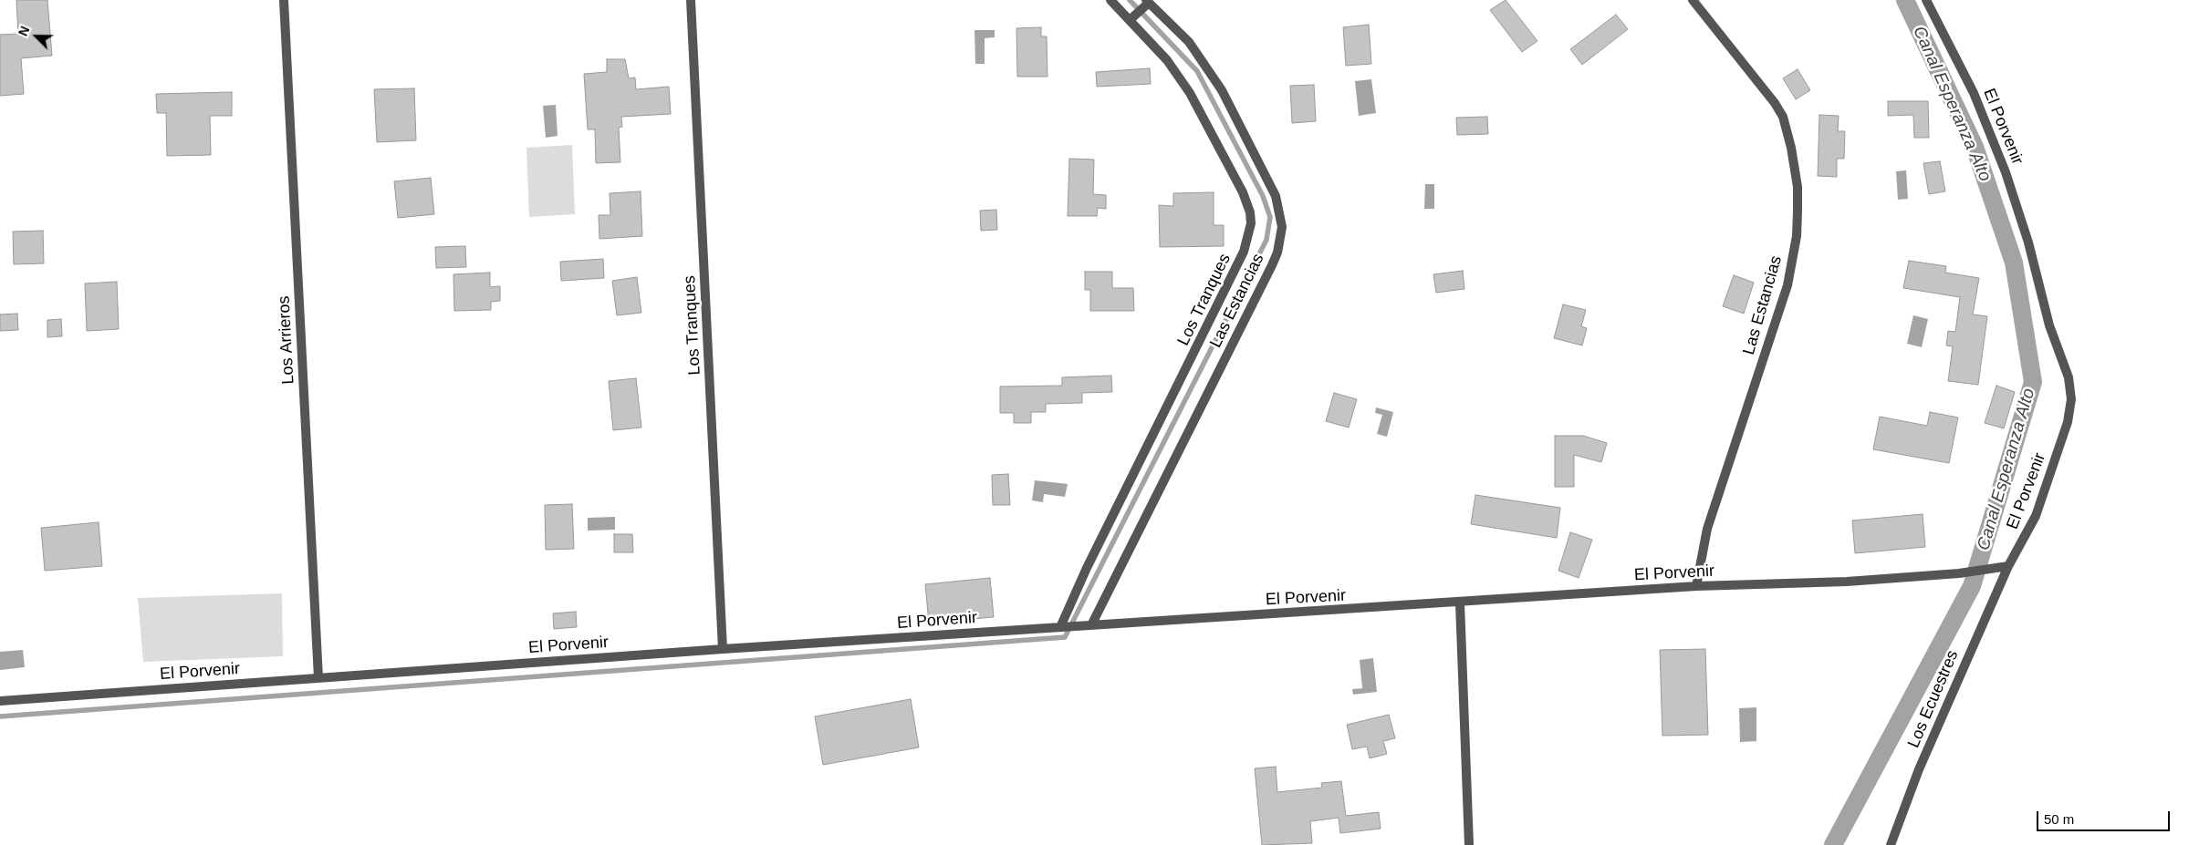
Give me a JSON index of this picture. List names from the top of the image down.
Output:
{
  "streets": {
    "street": [
      "El Porvenir",
      "Los Tranques",
      "Las Estancias",
      "Los Arrieros",
      "Los Ecuestres"
    ]
  },
  "crossings": [
    ["El Porvenir", "Los Tranques"],
    ["El Porvenir", "Las Estancias"],
    ["El Porvenir", "Los Arrieros"],
    ["El Porvenir", "Los Ecuestres"]
  ],
  "water": ["Canal Esperanza Alto"],
  "scale_bar": "50 m",
  "north": "top left"
}
